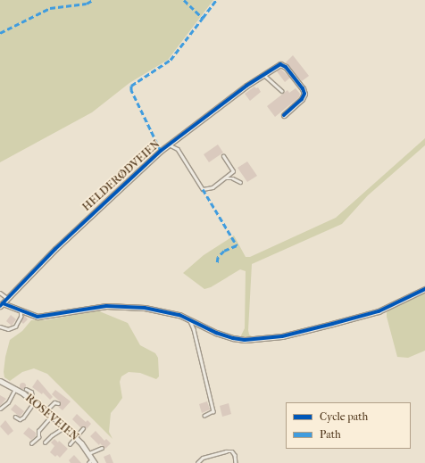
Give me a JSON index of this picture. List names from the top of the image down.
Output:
{
  "streets": {
    "street": ["HELDERØDVEIEN", "ROSEVEIEN"]
  },
  "legend": ["Cycle path", "Path"]
}
